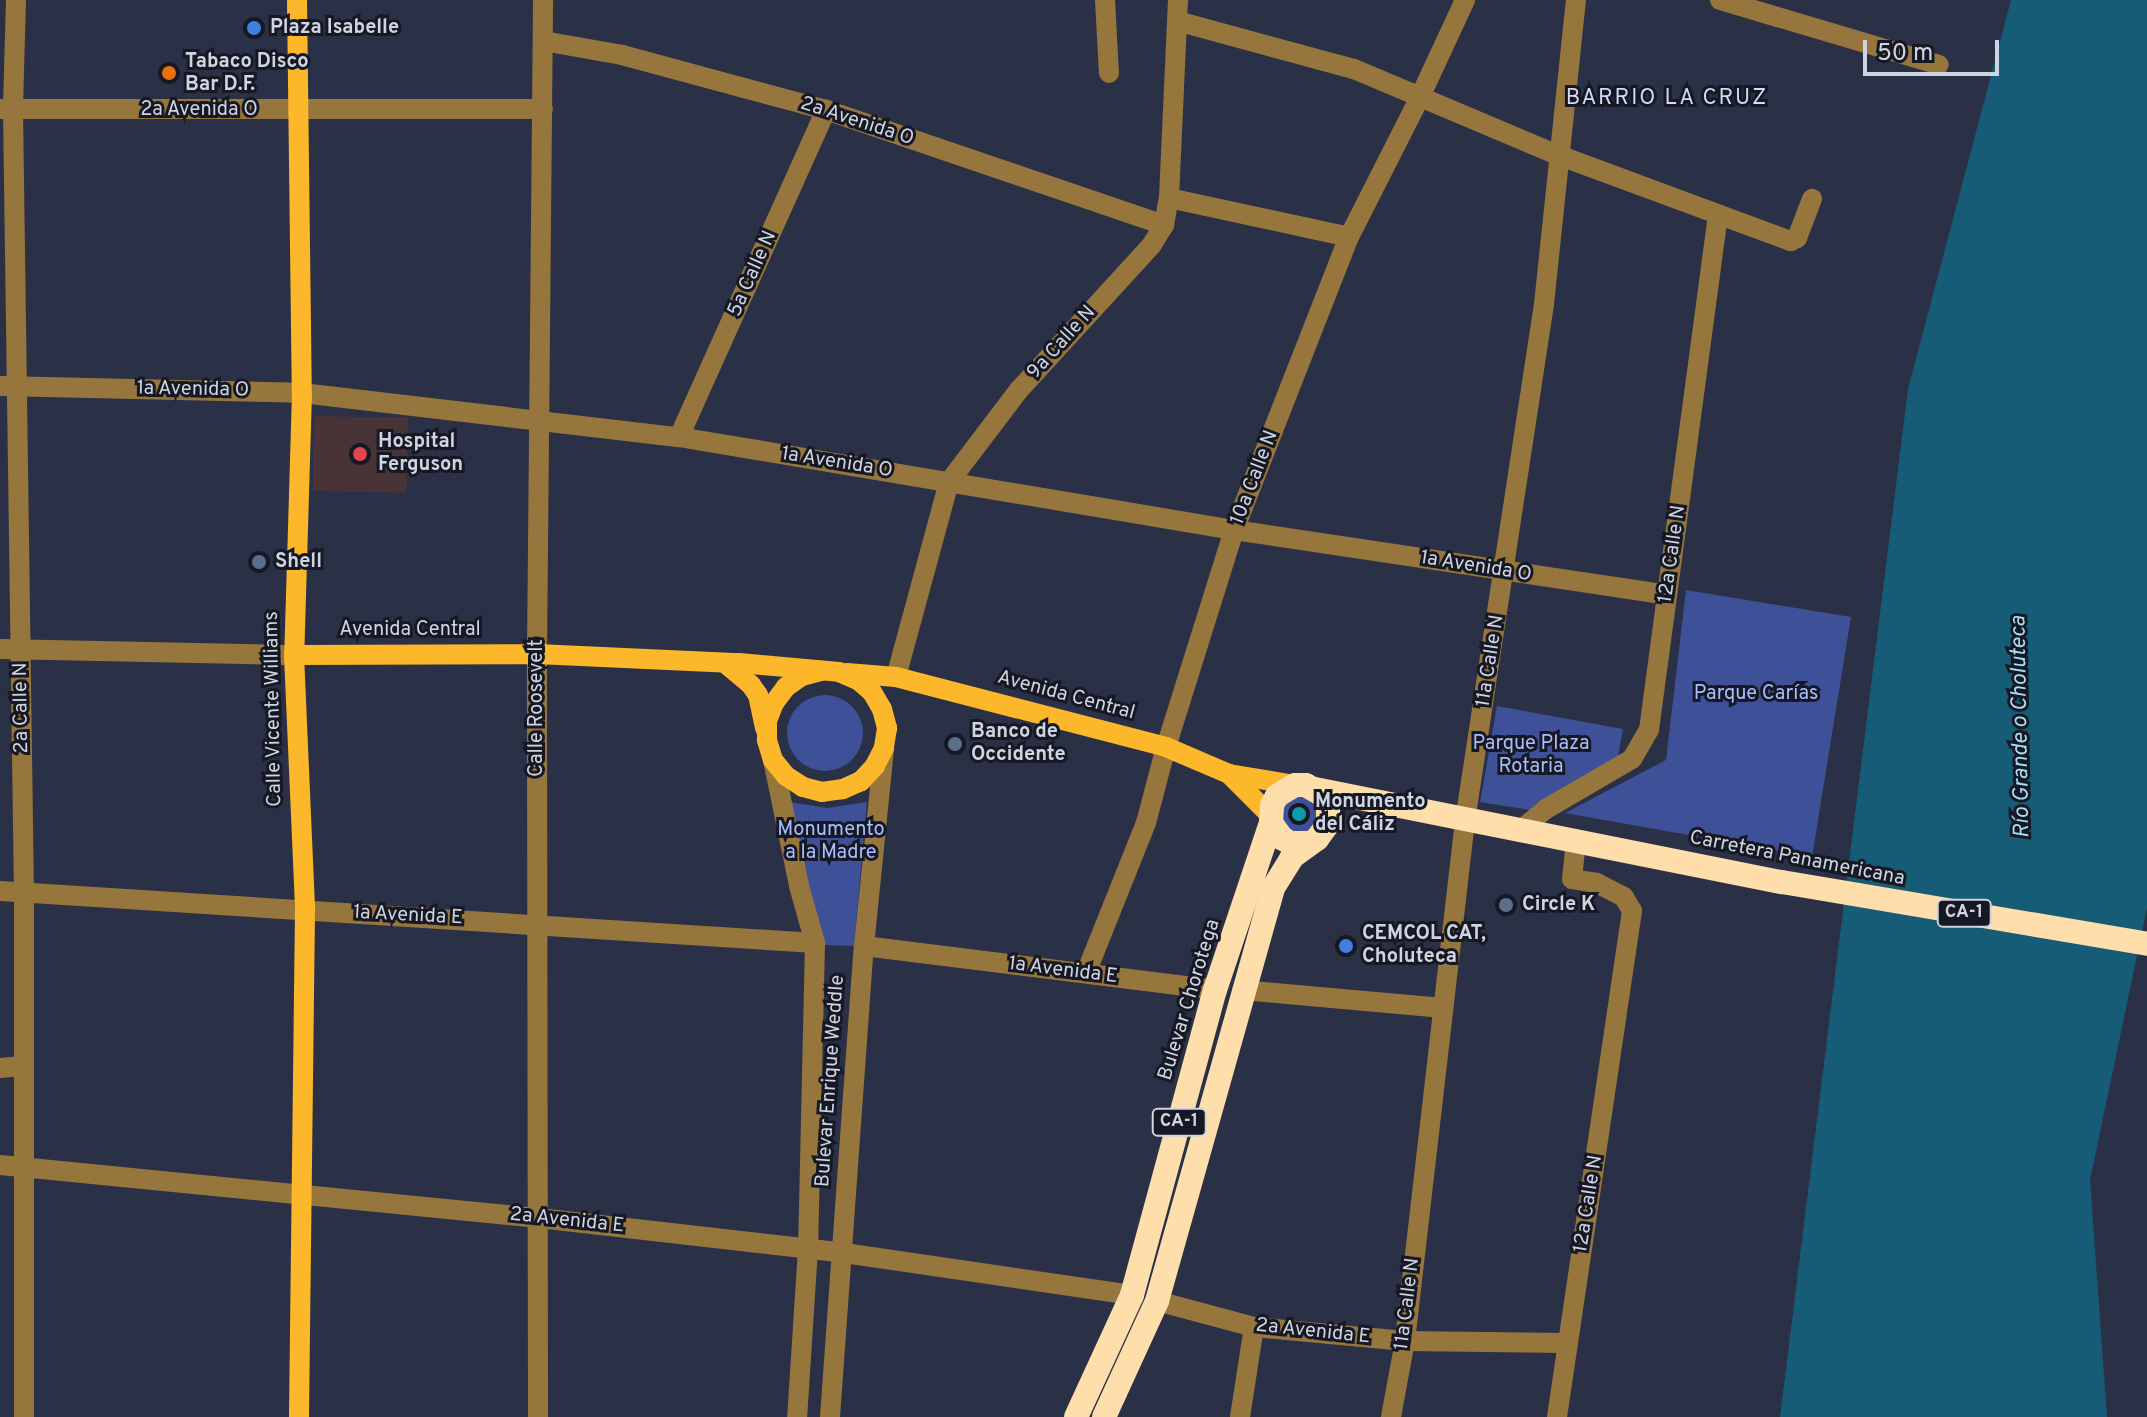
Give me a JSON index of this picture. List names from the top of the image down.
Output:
{
  "streets": {
    "highway": ["Carretera Panamericana", "CA-1", "Bulevar Chorotega"],
    "main road": ["Avenida Central", "Calle Vicente Williams", "Bulevar Enrique Weddle"],
    "street": [
      "2a Avenida O",
      "5a Calle N",
      "9a Calle N",
      "1a Avenida O",
      "10a Calle N",
      "12a Calle N",
      "11a Calle N",
      "2a Calle N",
      "Calle Roosevelt",
      "1a Avenida E",
      "2a Avenida E"
    ]
  },
  "crossings": [
    ["2a Avenida O", "5a Calle N"],
    ["2a Avenida O", "9a Calle N"],
    ["2a Avenida O", "2a Calle N"],
    ["2a Avenida O", "Calle Roosevelt"],
    ["2a Avenida O", "Calle Vicente Williams"],
    ["5a Calle N", "1a Avenida O"],
    ["9a Calle N", "1a Avenida O"],
    ["9a Calle N", "Avenida Central"],
    ["9a Calle N", "Bulevar Enrique Weddle"],
    ["1a Avenida O", "10a Calle N"],
    ["1a Avenida O", "12a Calle N"],
    ["1a Avenida O", "11a Calle N"],
    ["1a Avenida O", "2a Calle N"],
    ["1a Avenida O", "Calle Roosevelt"],
    ["1a Avenida O", "Calle Vicente Williams"],
    ["10a Calle N", "Avenida Central"],
    ["10a Calle N", "1a Avenida E"],
    ["12a Calle N", "Carretera Panamericana"],
    ["12a Calle N", "2a Avenida E"],
    ["Avenida Central", "2a Calle N"],
    ["Avenida Central", "Calle Roosevelt"],
    ["Avenida Central", "Calle Vicente Williams"],
    ["Avenida Central", "Carretera Panamericana"],
    ["Avenida Central", "CA-1"],
    ["Avenida Central", "Bulevar Chorotega"],
    ["Avenida Central", "Bulevar Enrique Weddle"],
    ["11a Calle N", "Carretera Panamericana"],
    ["11a Calle N", "2a Avenida E"],
    ["2a Calle N", "1a Avenida E"],
    ["2a Calle N", "2a Avenida E"],
    ["Calle Roosevelt", "1a Avenida E"],
    ["Calle Roosevelt", "2a Avenida E"],
    ["Calle Vicente Williams", "1a Avenida E"],
    ["Calle Vicente Williams", "2a Avenida E"],
    ["Carretera Panamericana", "CA-1"],
    ["Carretera Panamericana", "Bulevar Chorotega"],
    ["CA-1", "Bulevar Chorotega"],
    ["CA-1", "2a Avenida E"],
    ["1a Avenida E", "Bulevar Chorotega"],
    ["1a Avenida E", "Bulevar Enrique Weddle"],
    ["Bulevar Chorotega", "2a Avenida E"],
    ["Bulevar Enrique Weddle", "2a Avenida E"]
  ],
  "districts": ["BARRIO LA CRUZ"],
  "water": ["Río Grande o Choluteca"],
  "parks": ["Parque Carías", "Parque Plaza Rotaria", "Monumento a la Madre"],
  "places": [
    "Plaza Isabelle",
    "Tabaco Disco Bar D.F.",
    "Hospital Ferguson",
    "Shell",
    "Banco de Occidente",
    "Monumento del Cáliz",
    "Circle K",
    "CEMCOL CAT, Choluteca"
  ],
  "scale_bar": "50 m"
}
